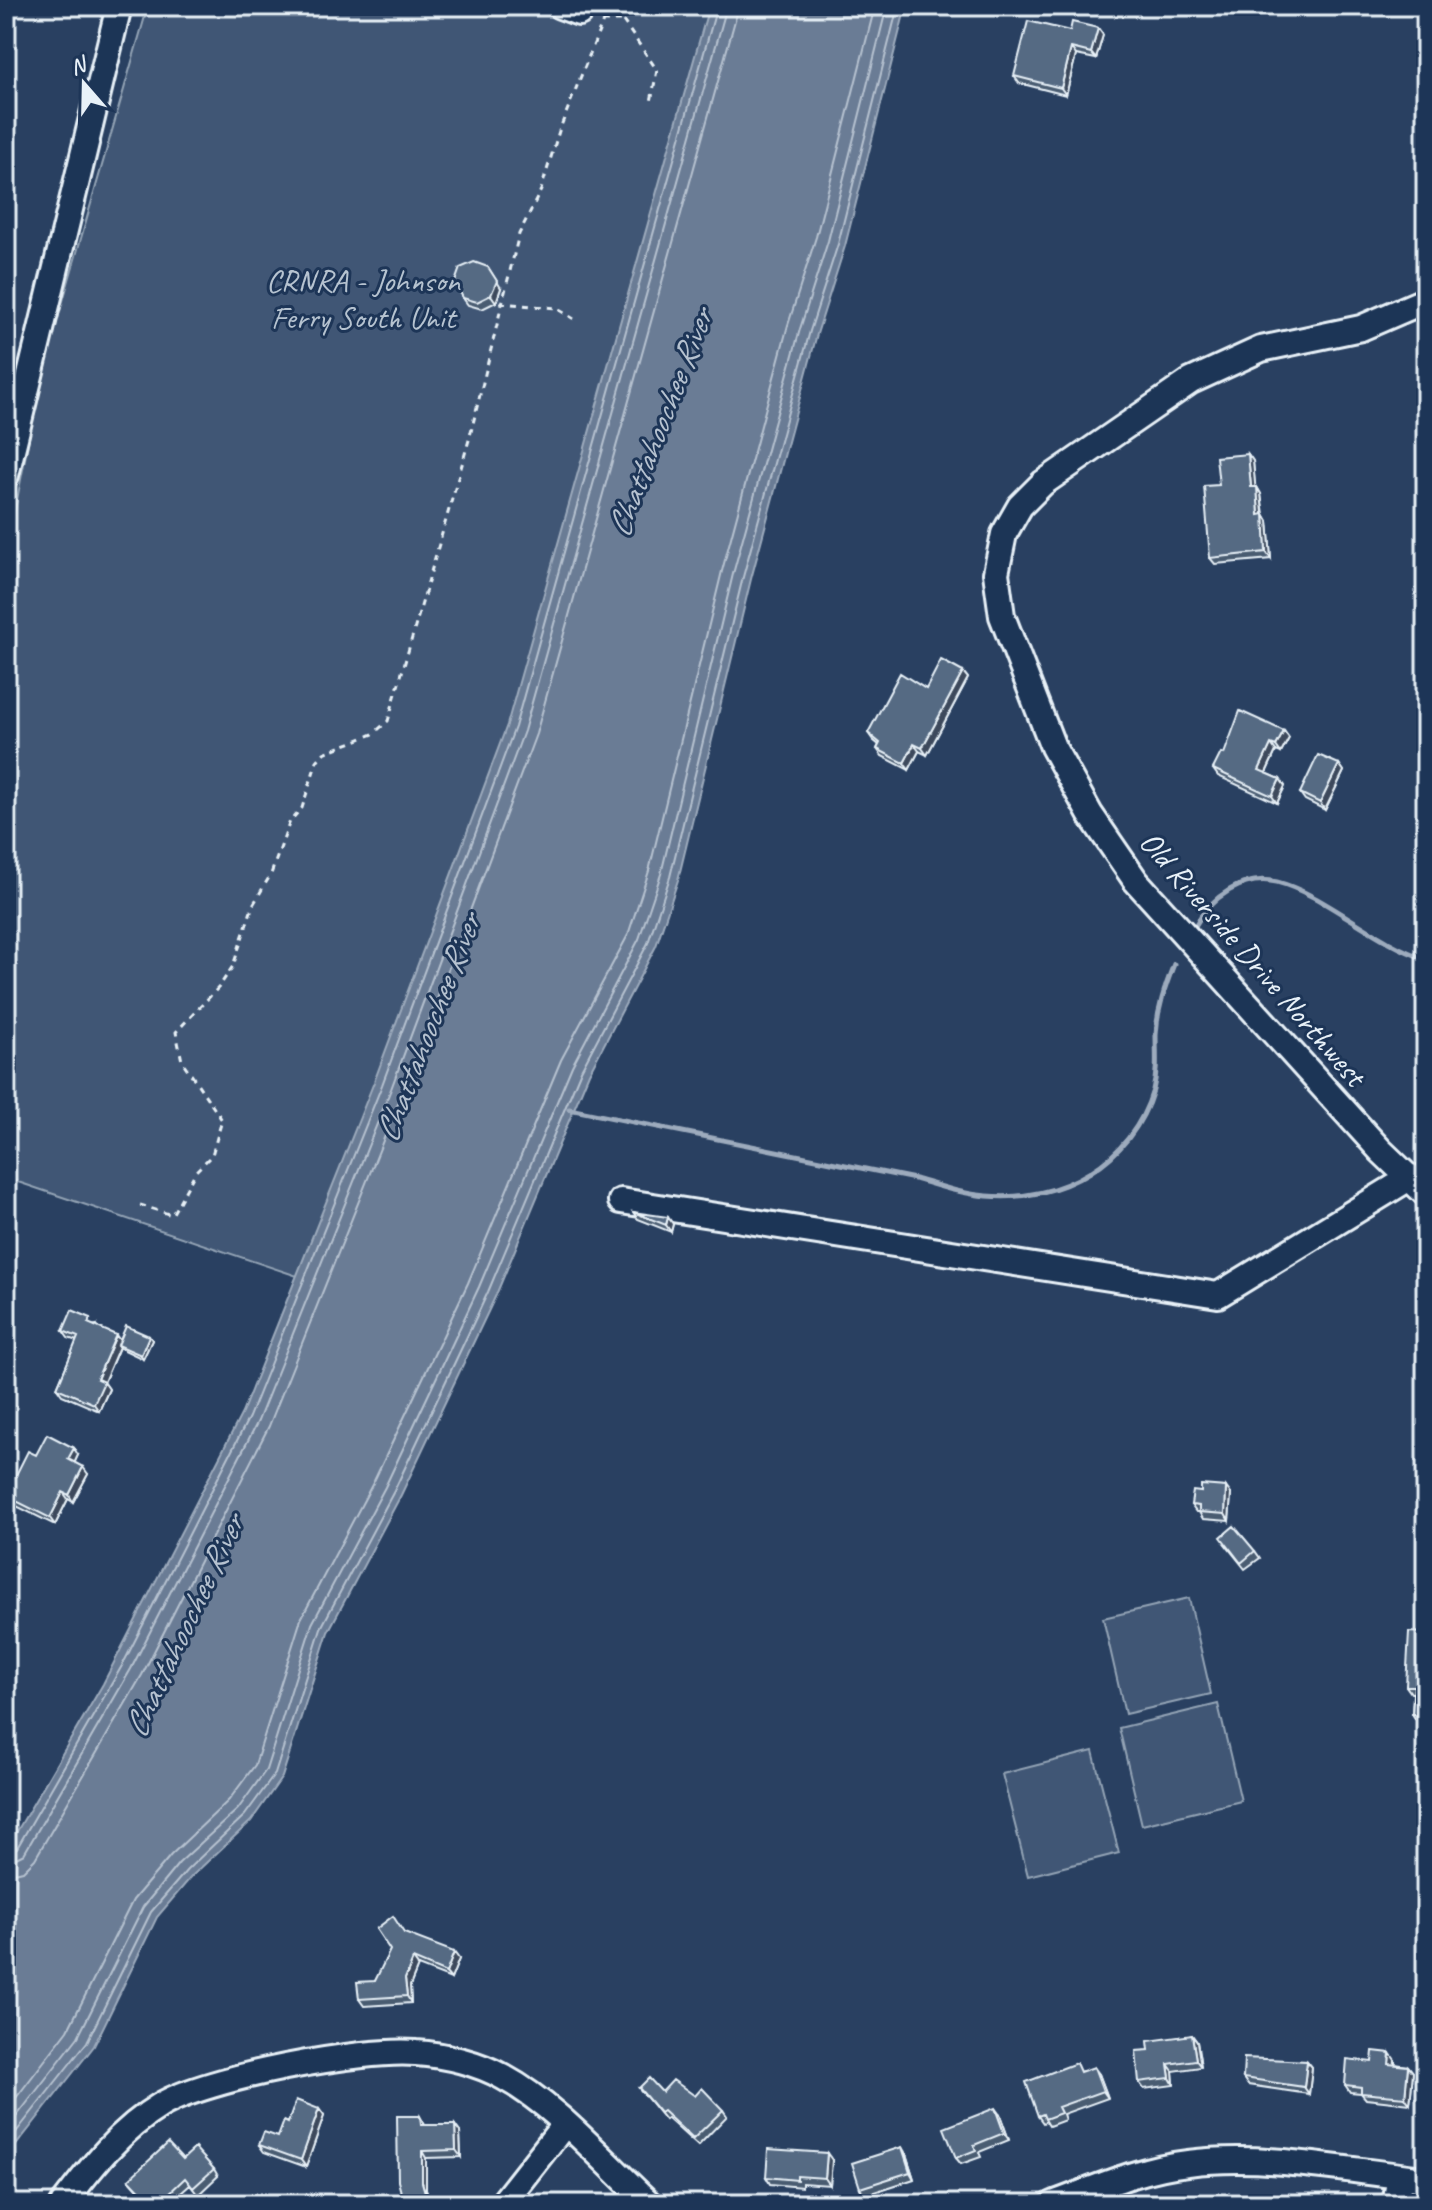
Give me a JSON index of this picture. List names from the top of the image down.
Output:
{
  "streets": {
    "street": ["Old Riverside Drive Northwest"]
  },
  "water": ["Chattahoochee River"],
  "parks": ["CRNRA - Johnson Ferry South Unit"],
  "north": "top"
}
